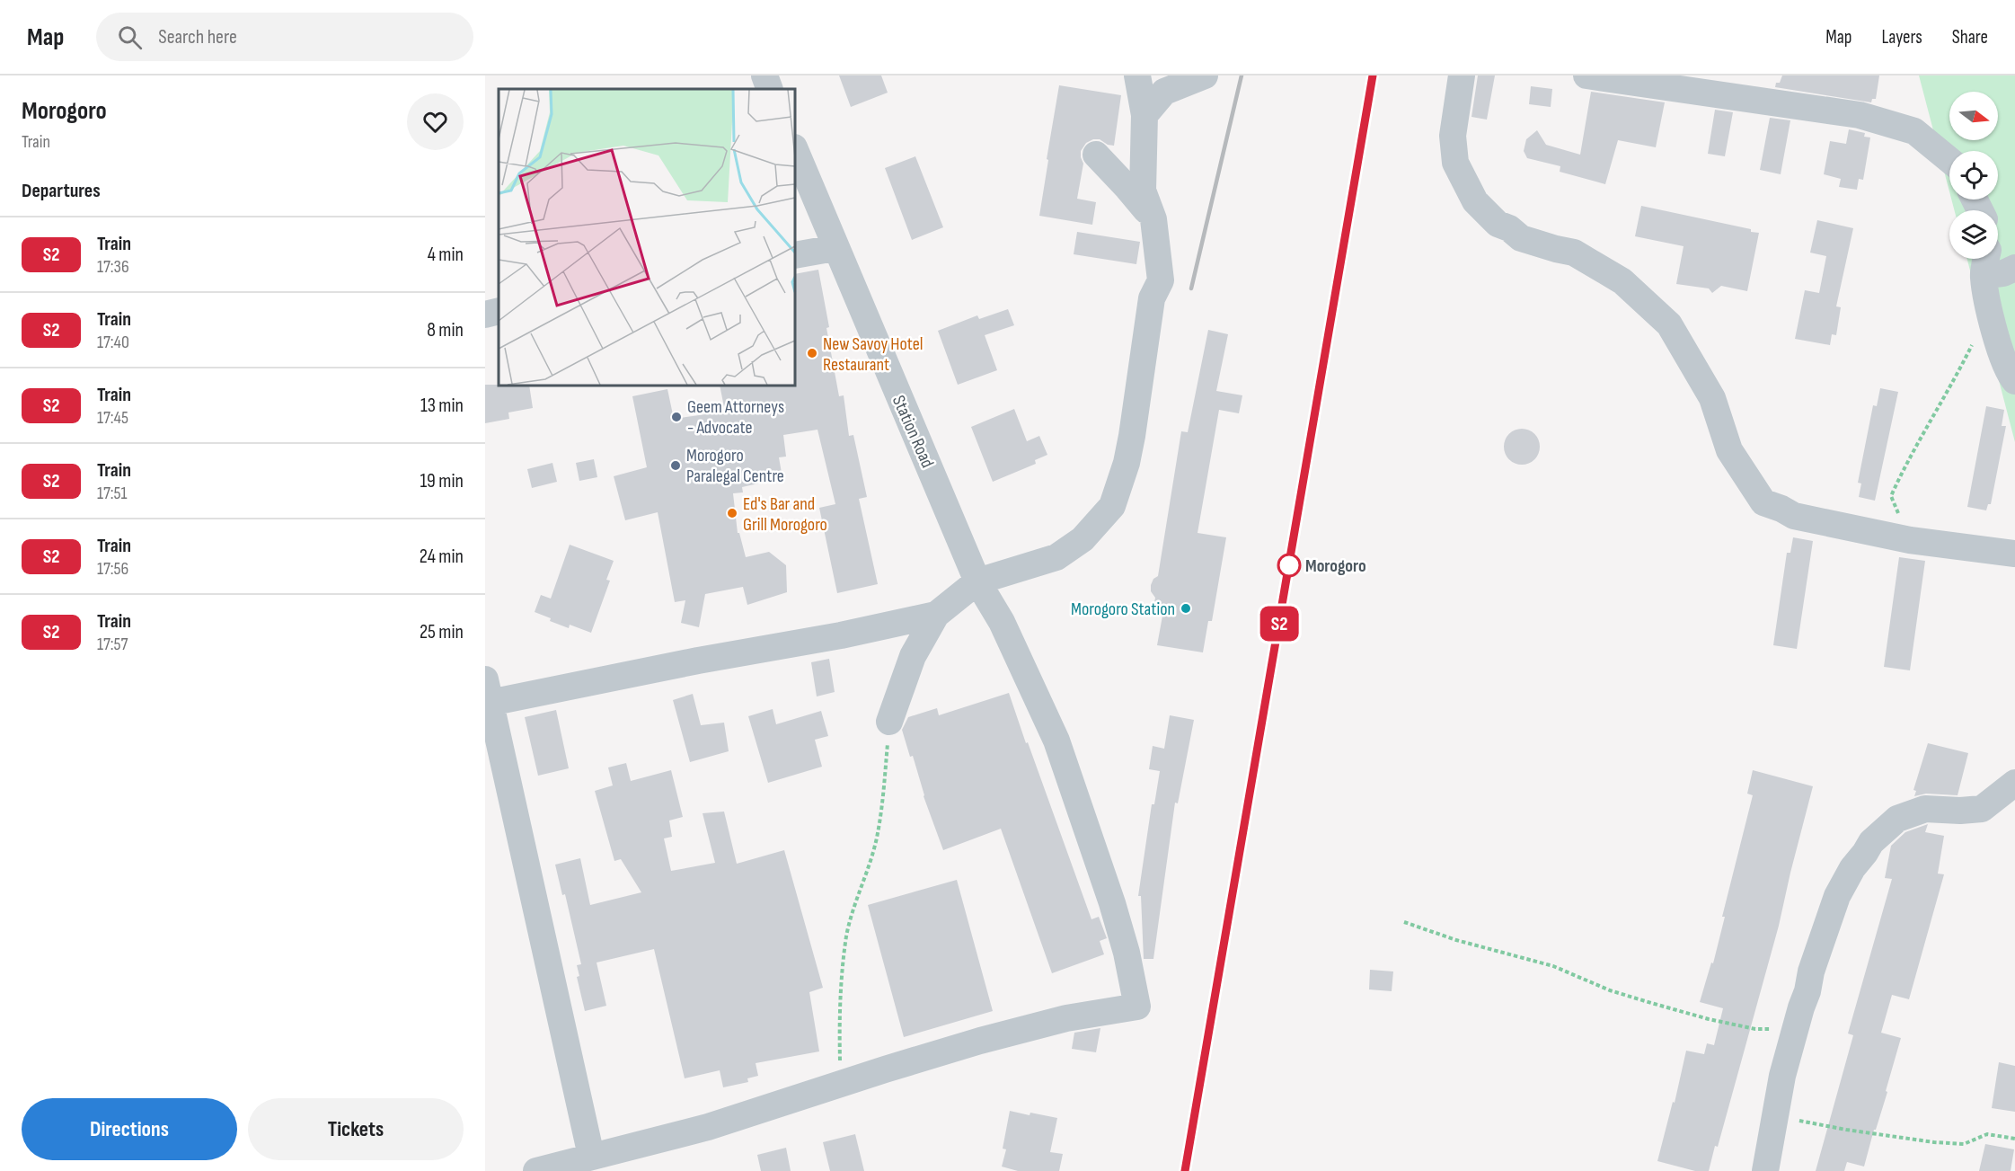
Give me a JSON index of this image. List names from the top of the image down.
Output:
{
  "streets": {
    "street": ["Station Road"]
  },
  "places": [
    "New Savoy Hotel Restaurant",
    "Geem Attorneys - Advocate",
    "Morogoro Paralegal Centre",
    "Ed's Bar and Grill Morogoro",
    "Morogoro",
    "Morogoro Station"
  ],
  "north": "right",
  "page": {
    "header": "Map",
    "search": "Search here",
    "nav": ["Map", "Layers", "Share"],
    "heading": [
      ["Morogoro", "Train"],
      "Departures"
    ],
    "on_map": "S2",
    "list": [
      {
        "mark": "S2",
        "name": "Train",
        "note": "17:36",
        "value": "4 min"
      },
      {
        "mark": "S2",
        "name": "Train",
        "note": "17:40",
        "value": "8 min"
      },
      {
        "mark": "S2",
        "name": "Train",
        "note": "17:45",
        "value": "13 min"
      },
      {
        "mark": "S2",
        "name": "Train",
        "note": "17:51",
        "value": "19 min"
      },
      {
        "mark": "S2",
        "name": "Train",
        "note": "17:56",
        "value": "24 min"
      },
      {
        "mark": "S2",
        "name": "Train",
        "note": "17:57",
        "value": "25 min"
      }
    ],
    "buttons": ["Directions", "Tickets"]
  }
}
